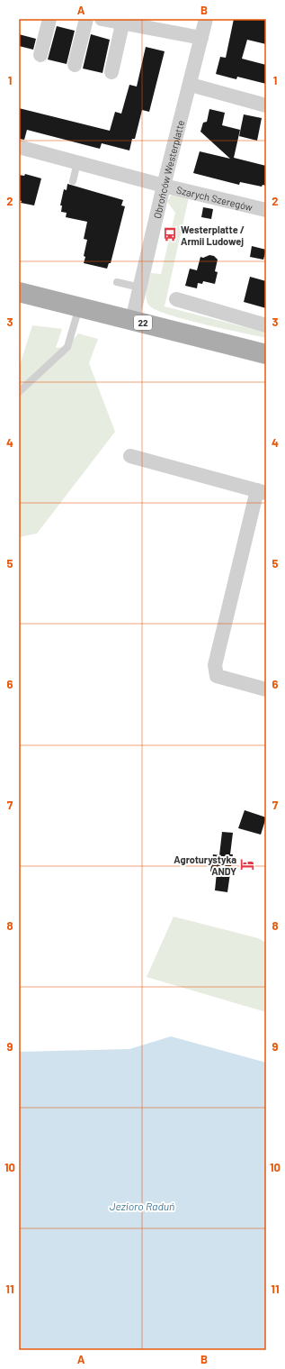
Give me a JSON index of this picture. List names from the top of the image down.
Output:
{
  "streets": {
    "main road": ["22"],
    "street": ["Obrońców Westerplatte", "Szarych Szeregów"]
  },
  "crossings": [
    ["Obrońców Westerplatte", "Szarych Szeregów"],
    ["Obrońców Westerplatte", "22"]
  ],
  "water": ["Jezioro Raduń"],
  "places": {
    "bus stop": ["Westerplatte / Armii Ludowej"],
    "hotel": ["Agroturystyka ANDY"]
  },
  "grid": {
    "columns": ["A", "B"],
    "rows": [
      "1",
      "2",
      "3",
      "4",
      "5",
      "6",
      "7",
      "8",
      "9",
      "10",
      "11"
    ]
  }
}
